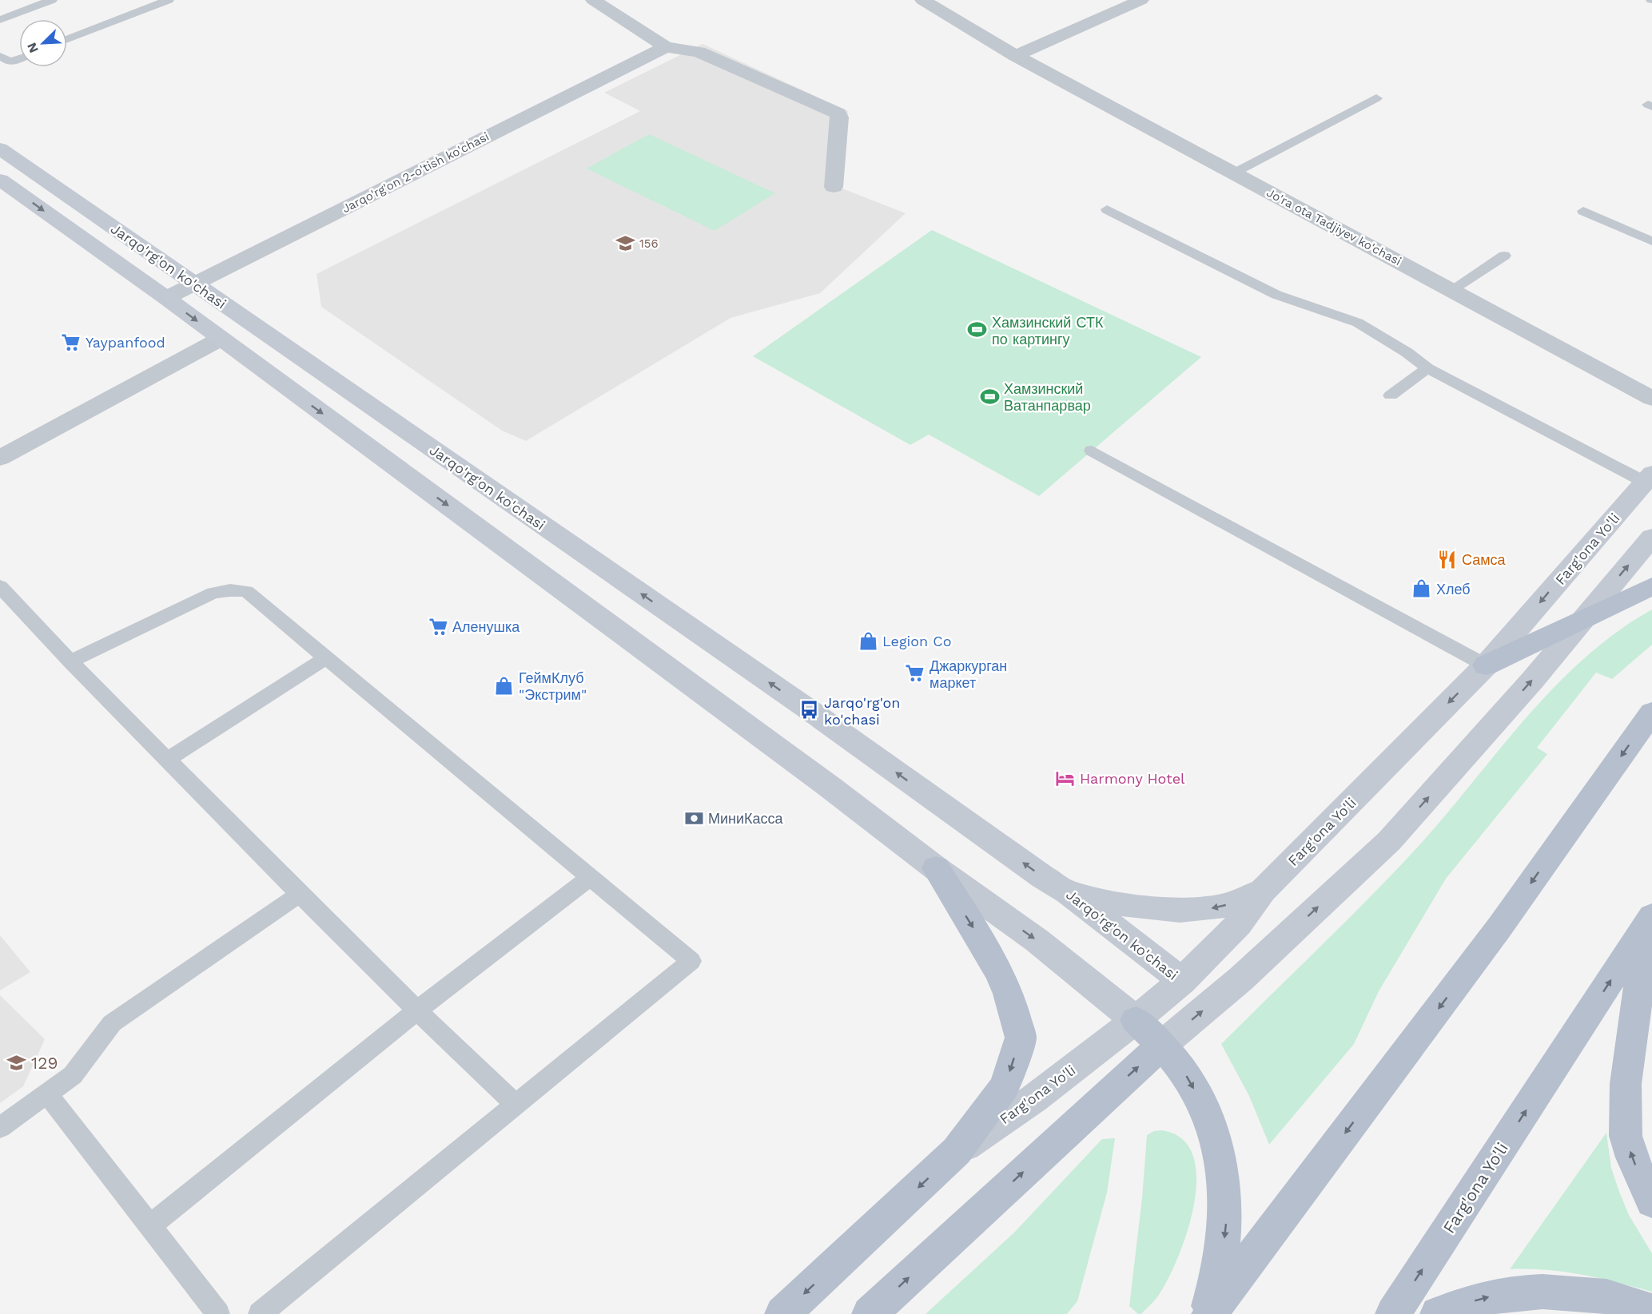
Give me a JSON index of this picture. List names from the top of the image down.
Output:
{
  "streets": {
    "main road": ["Jarqo'rg'on ko'chasi", "Farg'ona Yo'li"],
    "street": ["Jarqo'rg'on 2-o'tish ko'chasi", "Jo'ra ota Tadjiyev ko'chasi"]
  },
  "crossings": [
    ["Jarqo'rg'on 2-o'tish ko'chasi", "Jarqo'rg'on ko'chasi"],
    ["Jarqo'rg'on ko'chasi", "Farg'ona Yo'li"]
  ],
  "places": {
    "school or university": ["156", "129"],
    "sports": ["Хамзинский СТК по картингу", "Хамзинский Ватанпарвар"],
    "supermarket": ["Yaypanfood", "Аленушка", "Джаркурган маркет"],
    "restaurant": ["Самса"],
    "shop": ["Хлеб", "Legion Co", "ГеймКлуб \"Экстрим\""],
    "bus stop": ["Jarqo'rg'on ko'chasi"],
    "hotel": ["Harmony Hotel"],
    "bank": ["МиниКасса"]
  },
  "north": "bottom left"
}
